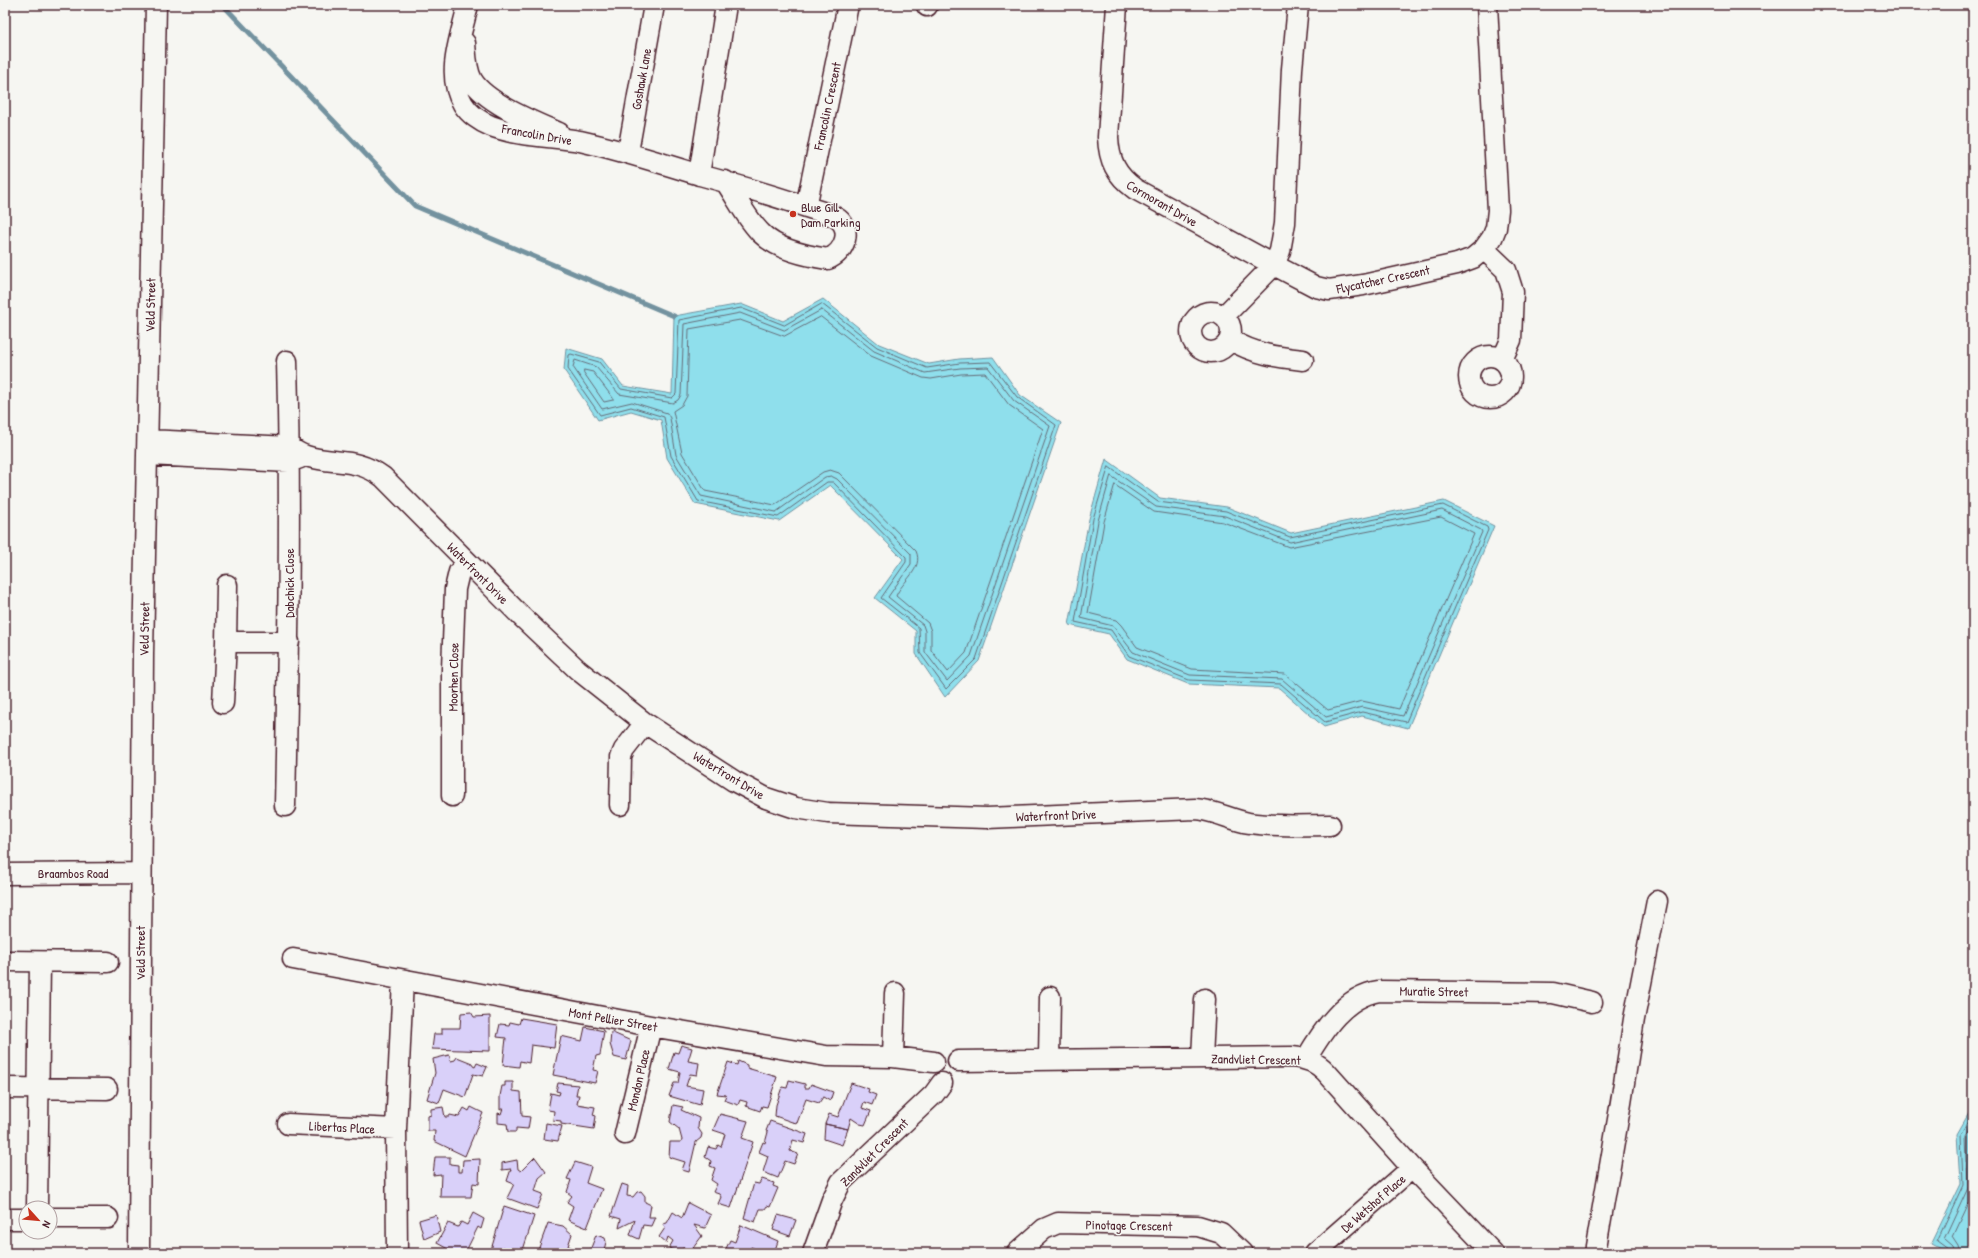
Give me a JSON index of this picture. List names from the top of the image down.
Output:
{
  "streets": {
    "street": [
      "Goshawk Lane",
      "Francolin Crescent",
      "Francolin Drive",
      "Cormorant Drive",
      "Flycatcher Crescent",
      "Veld Street",
      "Waterfront Drive",
      "Dabchick Close",
      "Moorhen Close",
      "Braambos Road",
      "Muratie Street",
      "Mont Pellier Street",
      "Zandvliet Crescent",
      "Mondon Place",
      "Libertas Place",
      "De Wetshof Place",
      "Pinotage Crescent"
    ]
  },
  "crossings": [
    ["Goshawk Lane", "Francolin Drive"],
    ["Francolin Crescent", "Francolin Drive"],
    ["Cormorant Drive", "Flycatcher Crescent"],
    ["Veld Street", "Waterfront Drive"],
    ["Veld Street", "Braambos Road"],
    ["Waterfront Drive", "Dabchick Close"],
    ["Waterfront Drive", "Moorhen Close"],
    ["Muratie Street", "Zandvliet Crescent"],
    ["Mont Pellier Street", "Zandvliet Crescent"],
    ["Mont Pellier Street", "Mondon Place"],
    ["Zandvliet Crescent", "De Wetshof Place"]
  ],
  "places": ["Blue Gill Dam Parking"],
  "north": "bottom right"
}
